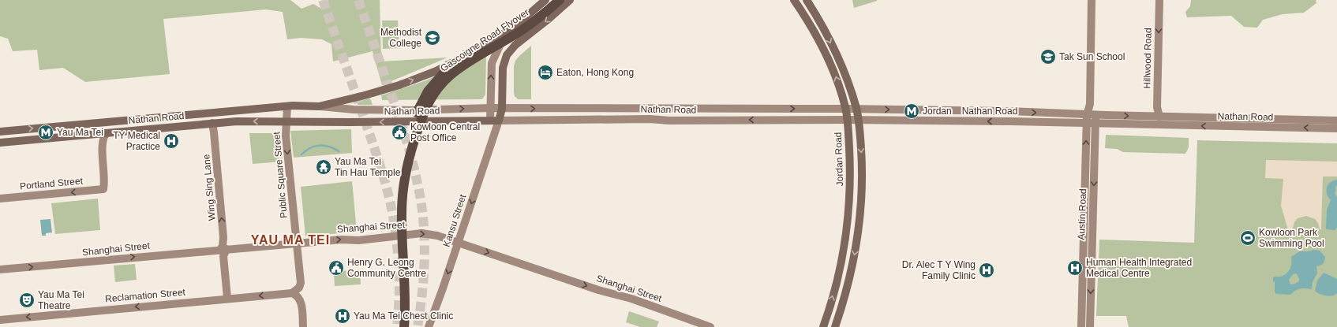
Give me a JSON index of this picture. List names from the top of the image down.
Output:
{
  "streets": {
    "highway": ["Gascoigne Road Flyover"],
    "main road": [
      "Hillwood Road",
      "Nathan Road",
      "Jordan Road",
      "Public Square Street",
      "Portland Street",
      "Wing Sing Lane",
      "Austin Road",
      "Kansu Street",
      "Shanghai Street",
      "Reclamation Street"
    ]
  },
  "crossings": [
    ["Hillwood Road", "Nathan Road"],
    ["Nathan Road", "Jordan Road"],
    ["Nathan Road", "Public Square Street"],
    ["Nathan Road", "Portland Street"],
    ["Nathan Road", "Wing Sing Lane"],
    ["Nathan Road", "Austin Road"],
    ["Nathan Road", "Kansu Street"],
    ["Public Square Street", "Shanghai Street"],
    ["Public Square Street", "Reclamation Street"],
    ["Wing Sing Lane", "Shanghai Street"],
    ["Wing Sing Lane", "Reclamation Street"],
    ["Kansu Street", "Shanghai Street"]
  ],
  "one_way": [
    "Hillwood Road",
    "Public Square Street",
    "Wing Sing Lane",
    "Kansu Street",
    "Shanghai Street",
    "Reclamation Street"
  ],
  "districts": ["YAU MA TEI"],
  "places": {
    "school or university": ["Methodist College", "Tak Sun School"],
    "hotel": ["Eaton, Hong Kong"],
    "metro station": ["Jordan", "Yau Ma Tei"],
    "public building": ["Kowloon Central Post Office", "Henry G. Leong Community Centre"],
    "hospital": [
      "TY Medical Practice",
      "Human Health Integrated Medical Centre",
      "Dr. Alec T Y Wing Family Clinic",
      "Yau Ma Tei Chest Clinic"
    ],
    "temple": ["Yau Ma Tei Tin Hau Temple"],
    "sports": ["Kowloon Park Swimming Pool"],
    "theatre": ["Yau Ma Tei Theatre"]
  }
}
